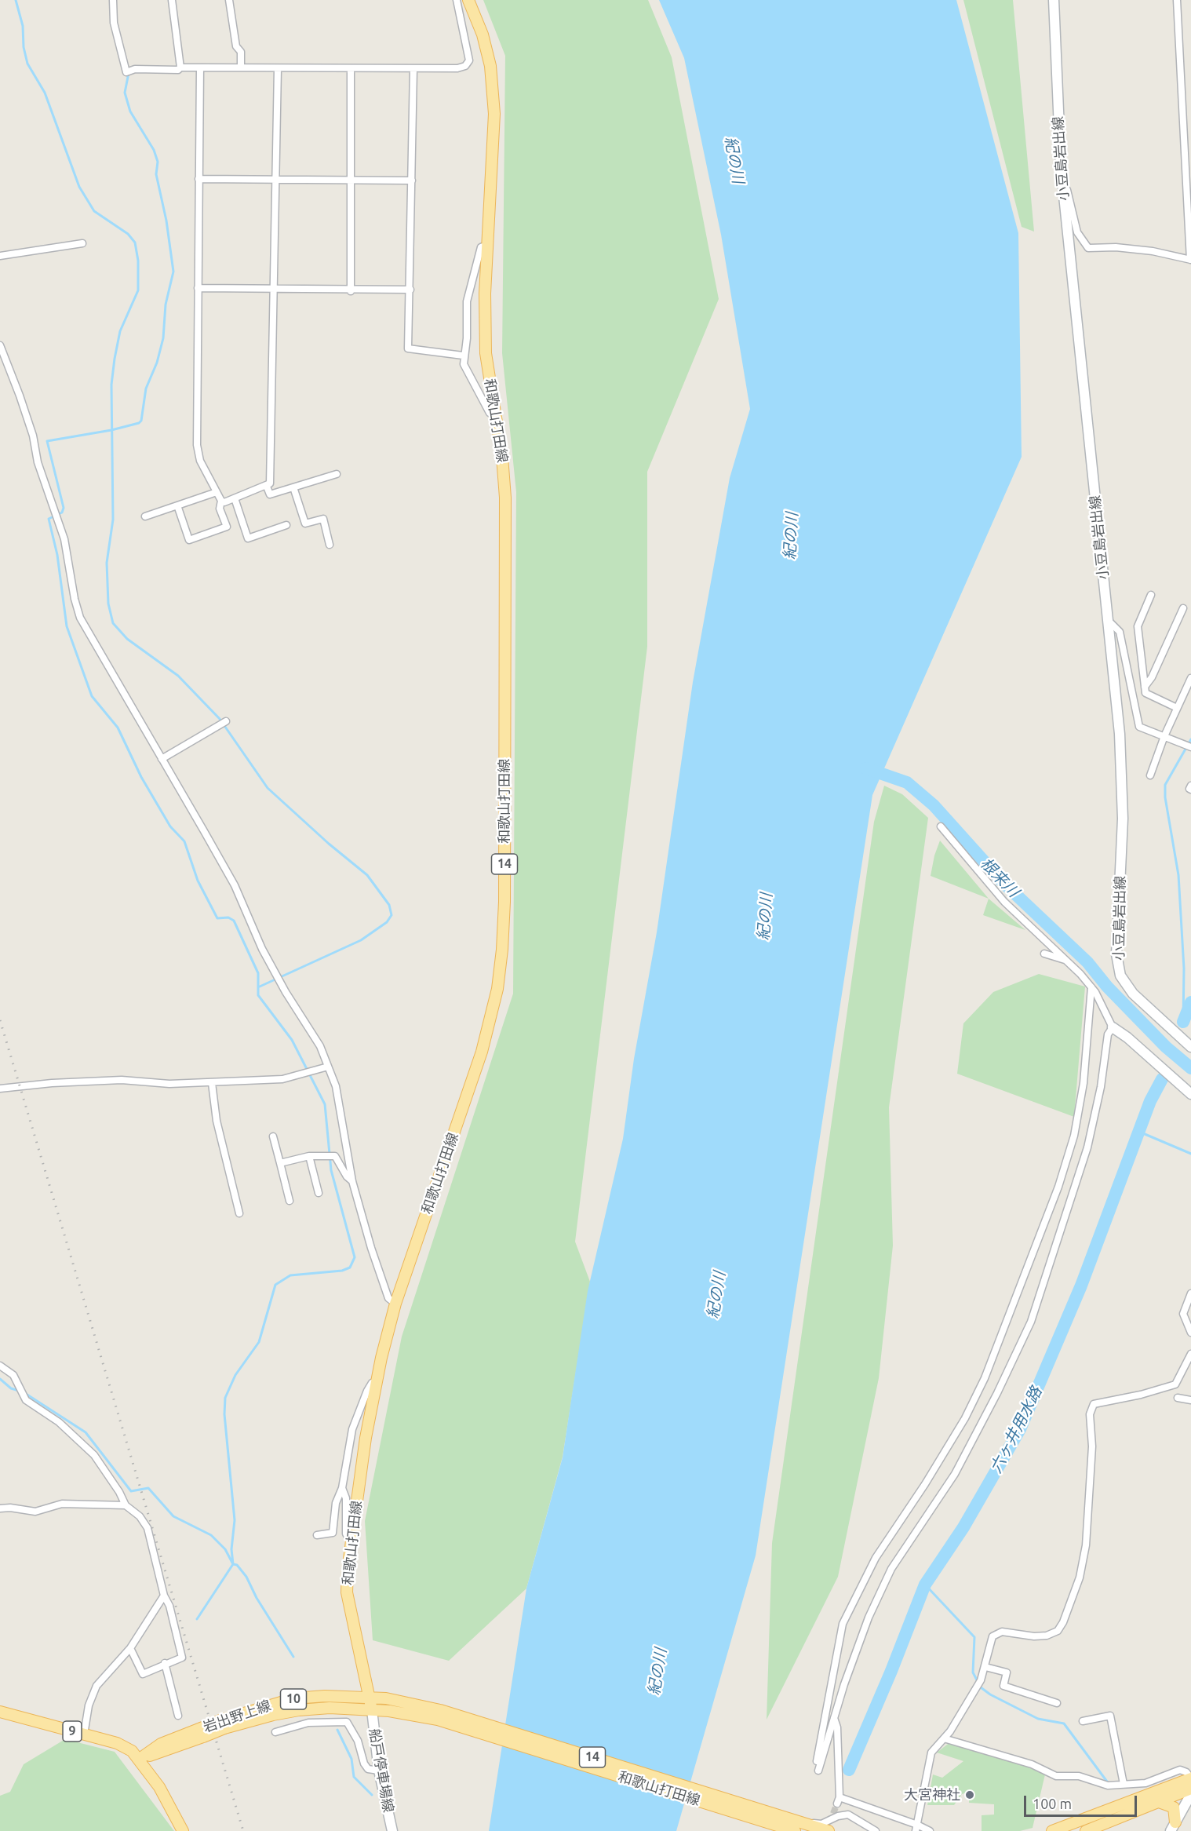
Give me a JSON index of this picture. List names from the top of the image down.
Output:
{
  "streets": {
    "main road": [
      "小豆島岩出線",
      "和歌山打田線",
      "14",
      "10",
      "岩出野上線",
      "9",
      "船戸停車場線"
    ]
  },
  "crossings": [
    ["和歌山打田線", "14"],
    ["和歌山打田線", "岩出野上線"],
    ["和歌山打田線", "船戸停車場線"],
    ["岩出野上線", "9"],
    ["岩出野上線", "船戸停車場線"]
  ],
  "water": ["紀の川", "根来川", "六ヶ井用水路"],
  "places": ["大宮神社"],
  "scale_bar": "100 m"
}
